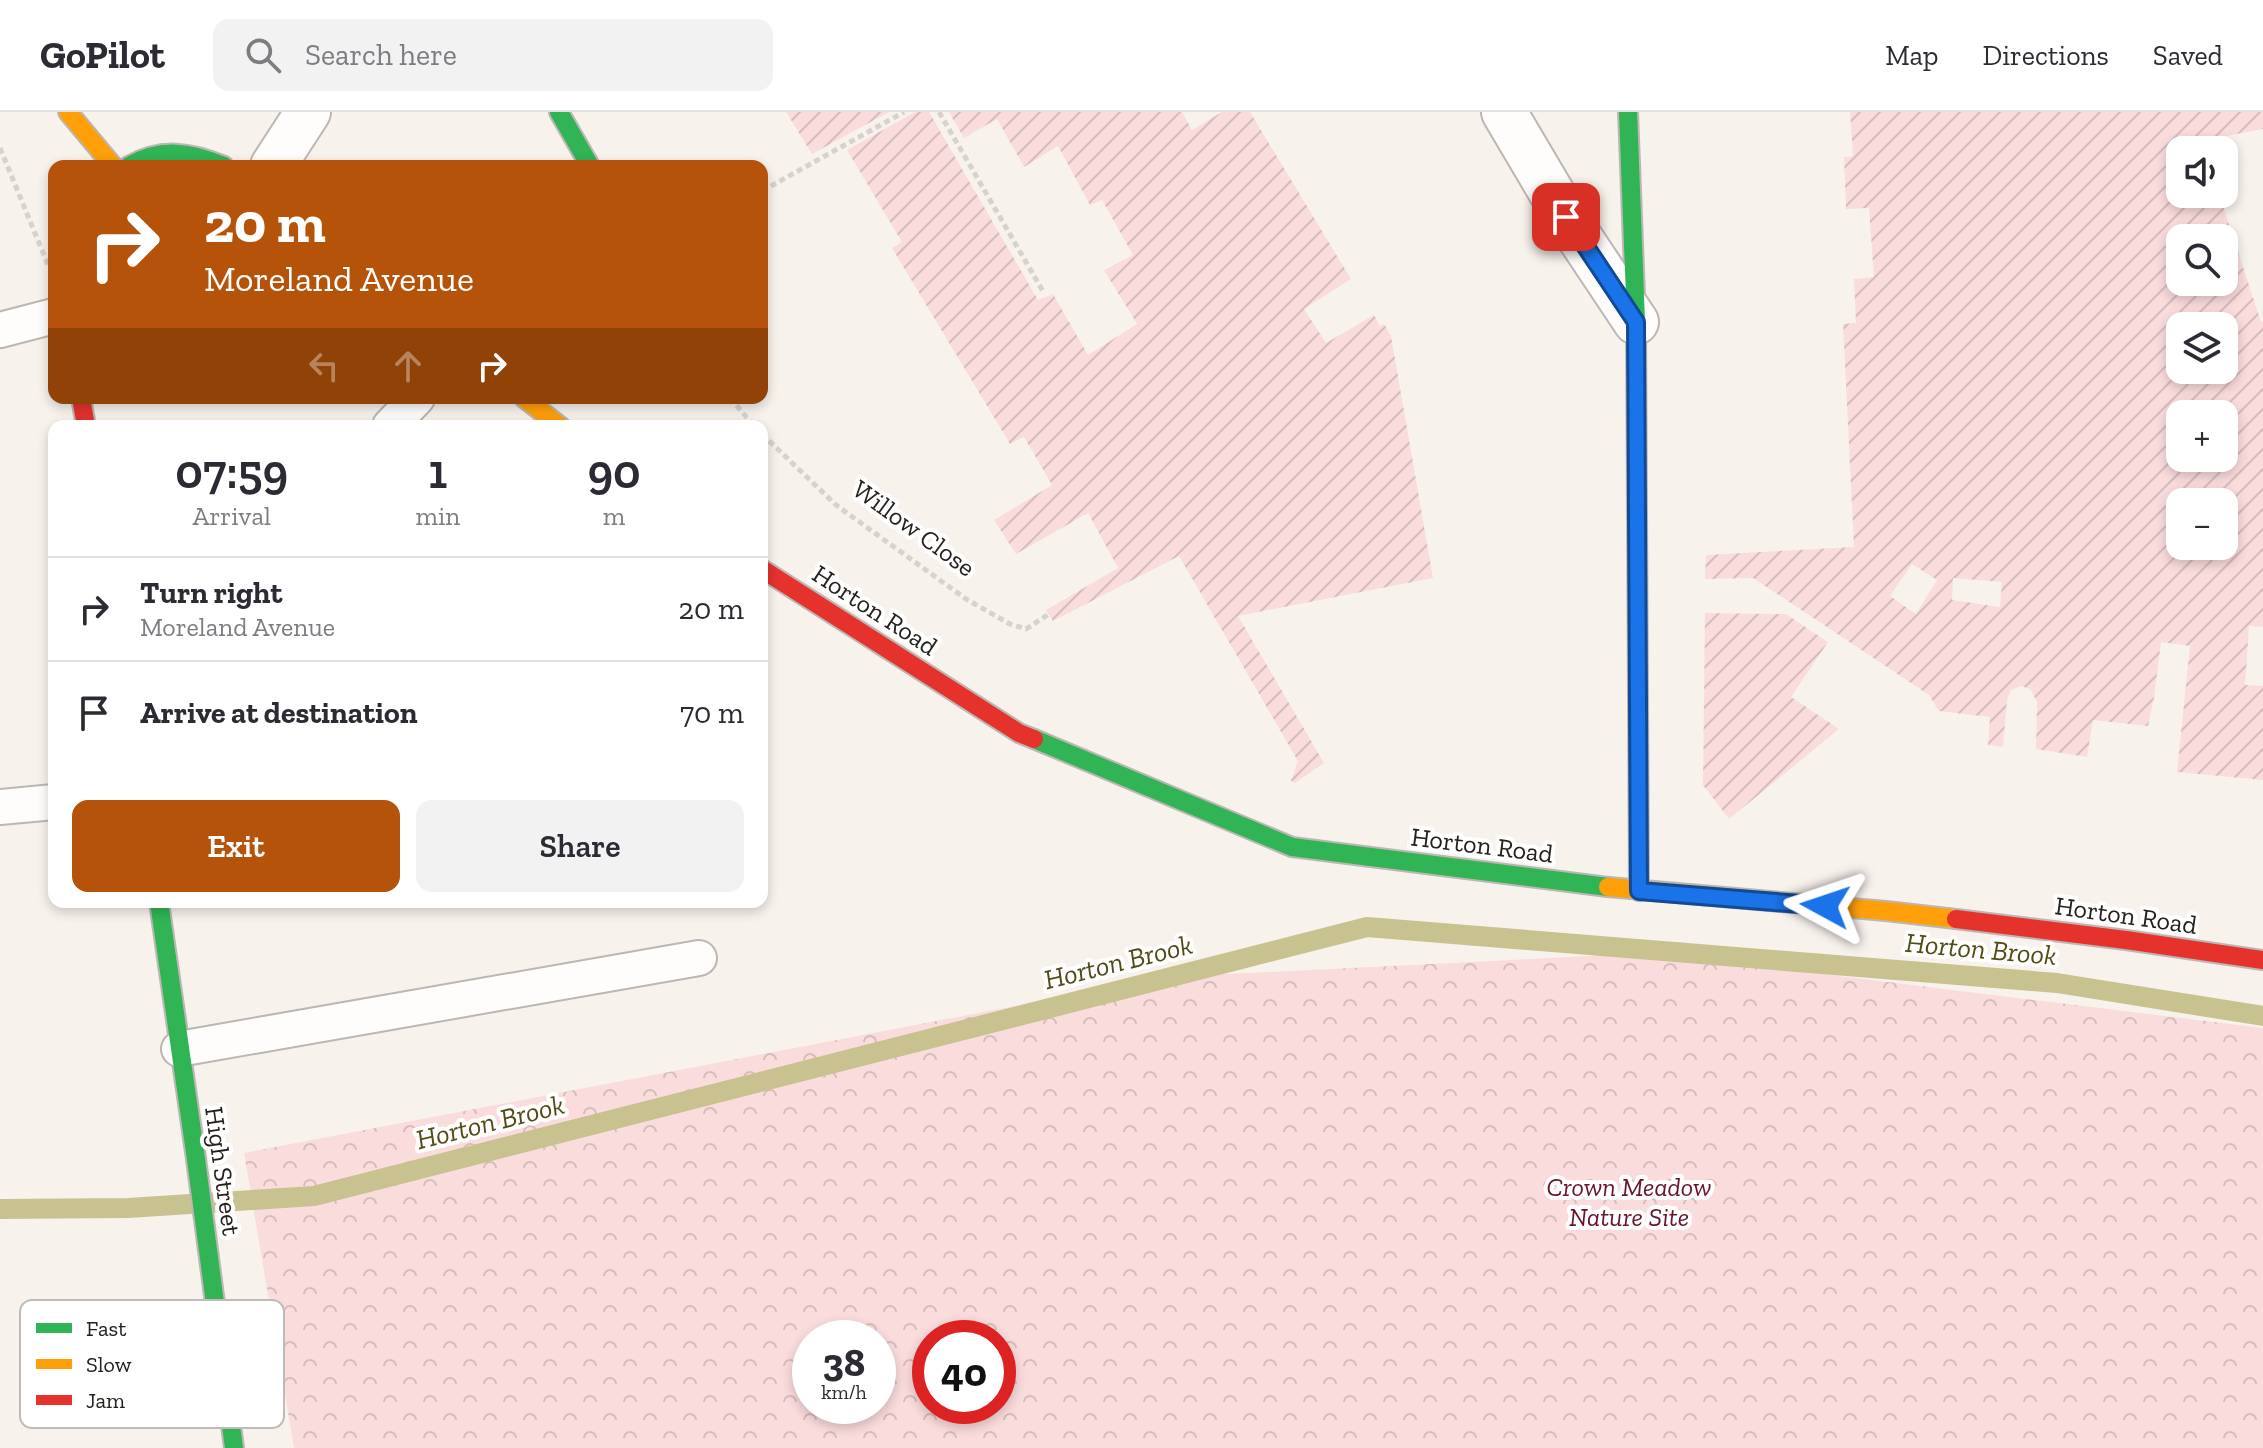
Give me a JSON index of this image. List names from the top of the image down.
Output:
{
  "streets": {
    "street": ["Horton Road", "High Street"],
    "path": ["Willow Close"]
  },
  "water": ["Horton Brook"],
  "parks": ["Crown Meadow Nature Site"],
  "legend": ["Fast", "Slow", "Jam"],
  "page": {
    "header": "GoPilot",
    "search": "Search here",
    "nav": ["Map", "Directions", "Saved"],
    "map_buttons": ["+", "−"],
    "turn": ["20 m", "Moreland Avenue"],
    "eta": [
      "07:59",
      "Arrival",
      "1",
      "min",
      "90",
      "m"
    ],
    "list": [
      {
        "name": "Turn right",
        "note": "Moreland Avenue",
        "value": "20 m"
      },
      {
        "name": "Arrive at destination",
        "value": "70 m"
      }
    ],
    "buttons": ["Exit", "Share"],
    "speed": "38 km/h",
    "limit": "40"
  }
}
